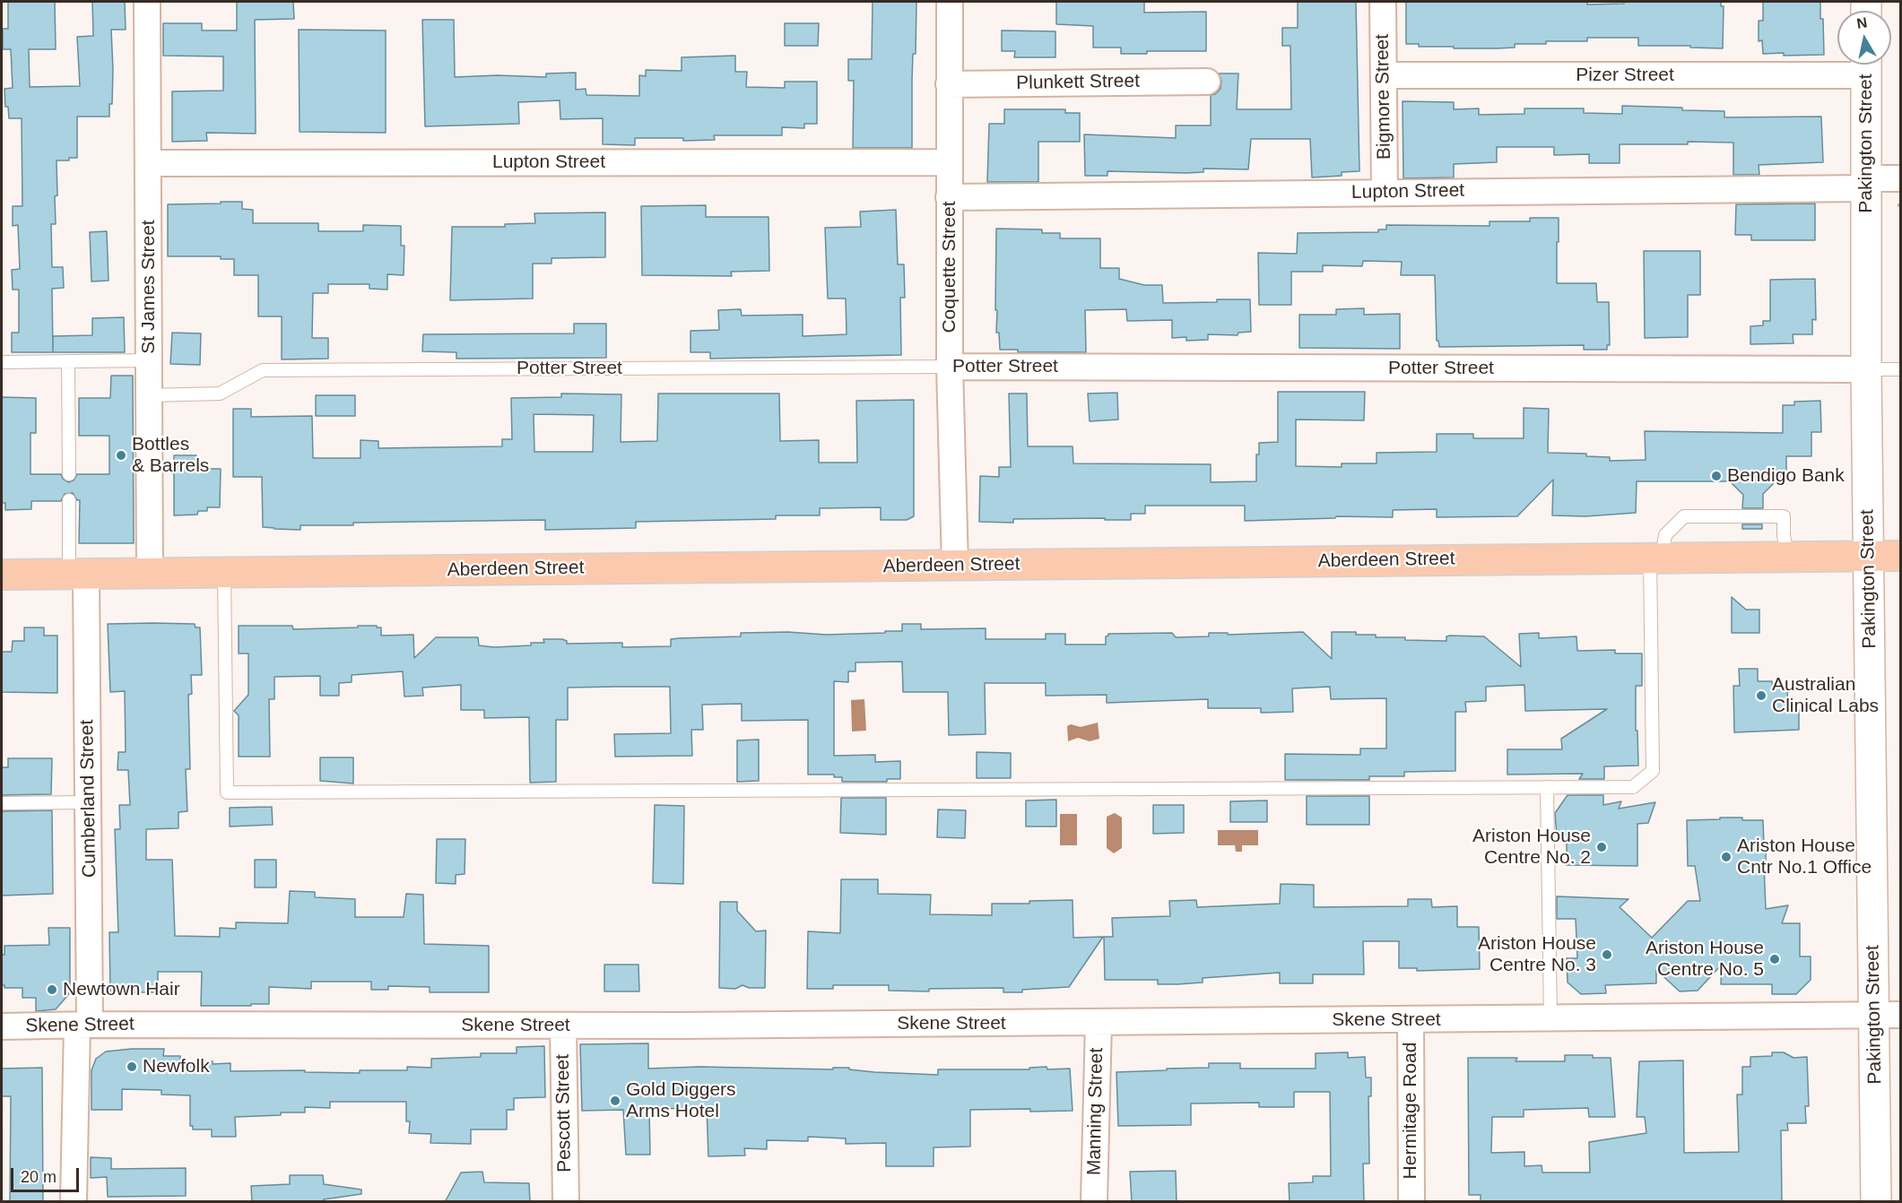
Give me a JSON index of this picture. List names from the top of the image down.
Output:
{
  "streets": {
    "main road": ["Aberdeen Street"],
    "street": [
      "Pizer Street",
      "Plunkett Street",
      "Bigmore Street",
      "Pakington Street",
      "Lupton Street",
      "Coquette Street",
      "St James Street",
      "Potter Street",
      "Cumberland Street",
      "Skene Street",
      "Hermitage Road",
      "Manning Street",
      "Pescott Street"
    ]
  },
  "crossings": [
    ["Pizer Street", "Bigmore Street"],
    ["Pizer Street", "Pakington Street"],
    ["Plunkett Street", "Coquette Street"],
    ["Bigmore Street", "Lupton Street"],
    ["Pakington Street", "Lupton Street"],
    ["Pakington Street", "Potter Street"],
    ["Pakington Street", "Aberdeen Street"],
    ["Pakington Street", "Skene Street"],
    ["Lupton Street", "Coquette Street"],
    ["Lupton Street", "St James Street"],
    ["Coquette Street", "Potter Street"],
    ["Coquette Street", "Aberdeen Street"],
    ["St James Street", "Potter Street"],
    ["St James Street", "Aberdeen Street"],
    ["Aberdeen Street", "Cumberland Street"],
    ["Cumberland Street", "Skene Street"],
    ["Skene Street", "Hermitage Road"],
    ["Skene Street", "Manning Street"],
    ["Skene Street", "Pescott Street"]
  ],
  "places": [
    "Bottles & Barrels",
    "Bendigo Bank",
    "Australian Clinical Labs",
    "Ariston House Centre No. 2",
    "Ariston House Cntr No.1 Office",
    "Ariston House Centre No. 3",
    "Ariston House Centre No. 5",
    "Newtown Hair",
    "Newfolk",
    "Gold Diggers Arms Hotel"
  ],
  "scale_bar": "20 m",
  "north": "top"
}
